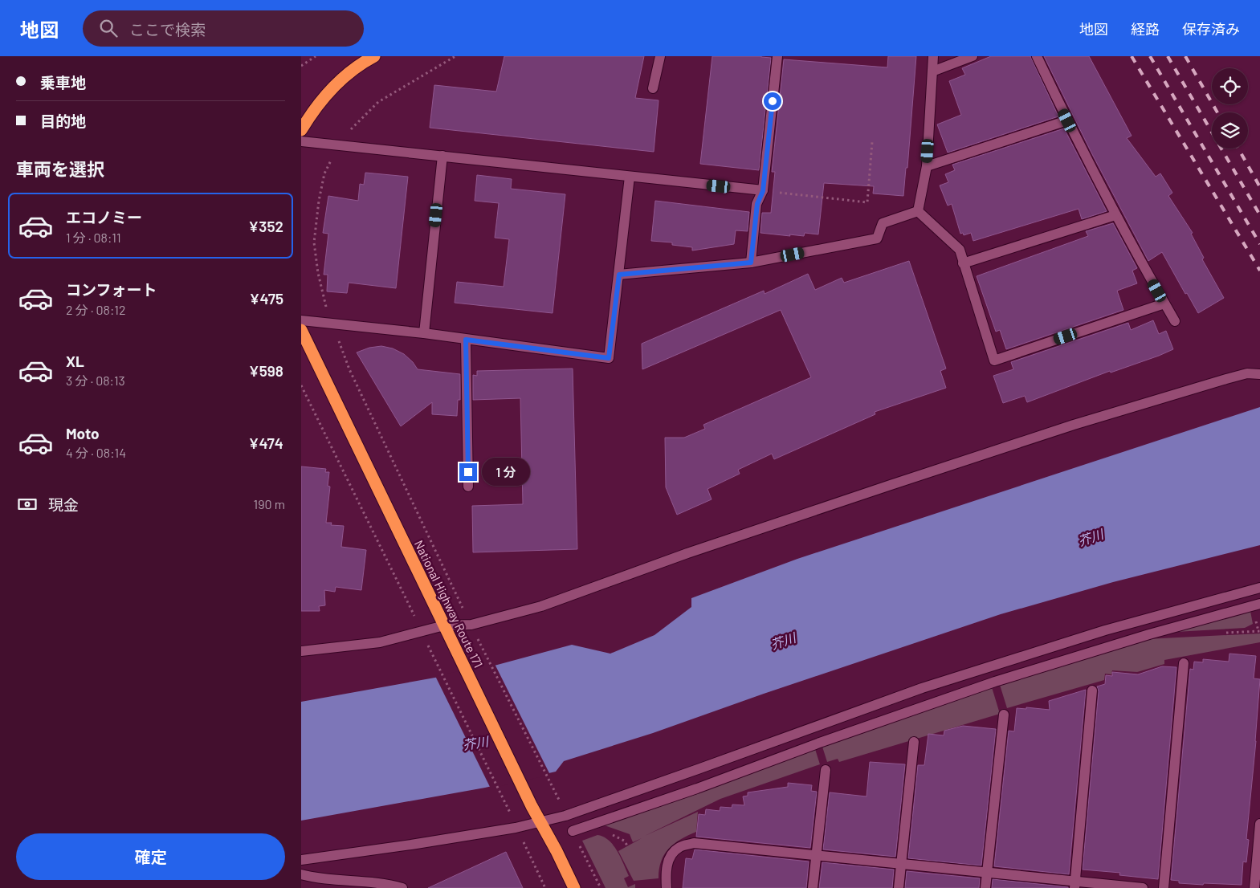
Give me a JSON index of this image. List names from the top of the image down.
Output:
{
  "streets": {
    "highway": ["National Highway Route 171"]
  },
  "water": ["芥川"],
  "page": {
    "header": "地図",
    "search": "ここで検索",
    "nav": ["地図", "経路", "保存済み"],
    "banner": ["乗車地", "目的地"],
    "heading": "車両を選択",
    "list": [
      {
        "name": "エコノミー",
        "note": "1 分 · 08:11",
        "value": "¥352"
      },
      {
        "name": "コンフォート",
        "note": "2 分 · 08:12",
        "value": "¥475"
      },
      {
        "name": "XL",
        "note": "3 分 · 08:13",
        "value": "¥598"
      },
      {
        "name": "Moto",
        "note": "4 分 · 08:14",
        "value": "¥474"
      }
    ],
    "bubble": "1 分",
    "pay": ["現金", "190 m"],
    "buttons": "確定"
  }
}
